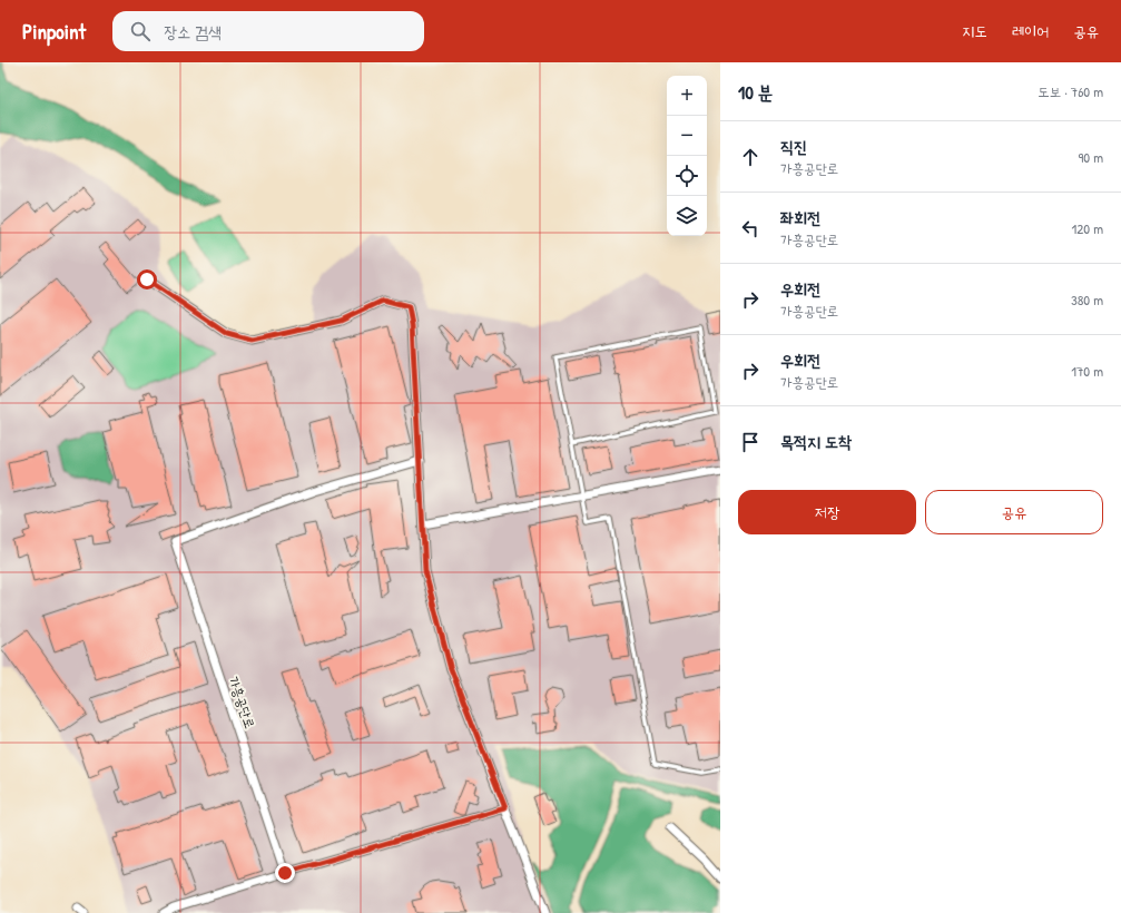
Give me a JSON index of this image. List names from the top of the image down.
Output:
{
  "streets": {
    "street": ["가흥공단로"]
  },
  "page": {
    "header": "Pinpoint",
    "search": "장소 검색",
    "nav": ["지도", "레이어", "공유"],
    "heading": ["10 분", "도보 · 760 m"],
    "map_buttons": ["+", "−"],
    "list": [
      ["직진", "가흥공단로", "90 m"],
      ["좌회전", "가흥공단로", "120 m"],
      ["우회전", "가흥공단로", "380 m"],
      ["우회전", "가흥공단로", "170 m"],
      "목적지 도착"
    ],
    "buttons": ["저장", "공유"]
  }
}
